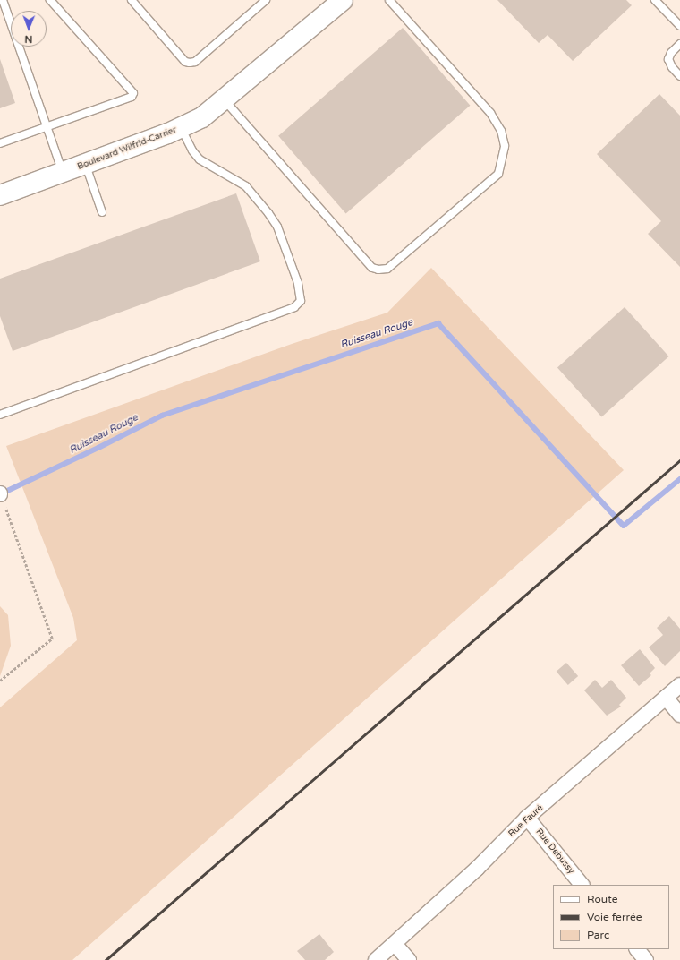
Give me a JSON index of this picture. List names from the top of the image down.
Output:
{
  "streets": {
    "street": ["Boulevard Wilfrid-Carrier", "Rue Fauré", "Rue Debussy"]
  },
  "crossings": [
    ["Rue Fauré", "Rue Debussy"]
  ],
  "water": ["Ruisseau Rouge"],
  "legend": ["Route", "Voie ferrée", "Parc"],
  "north": "bottom"
}
